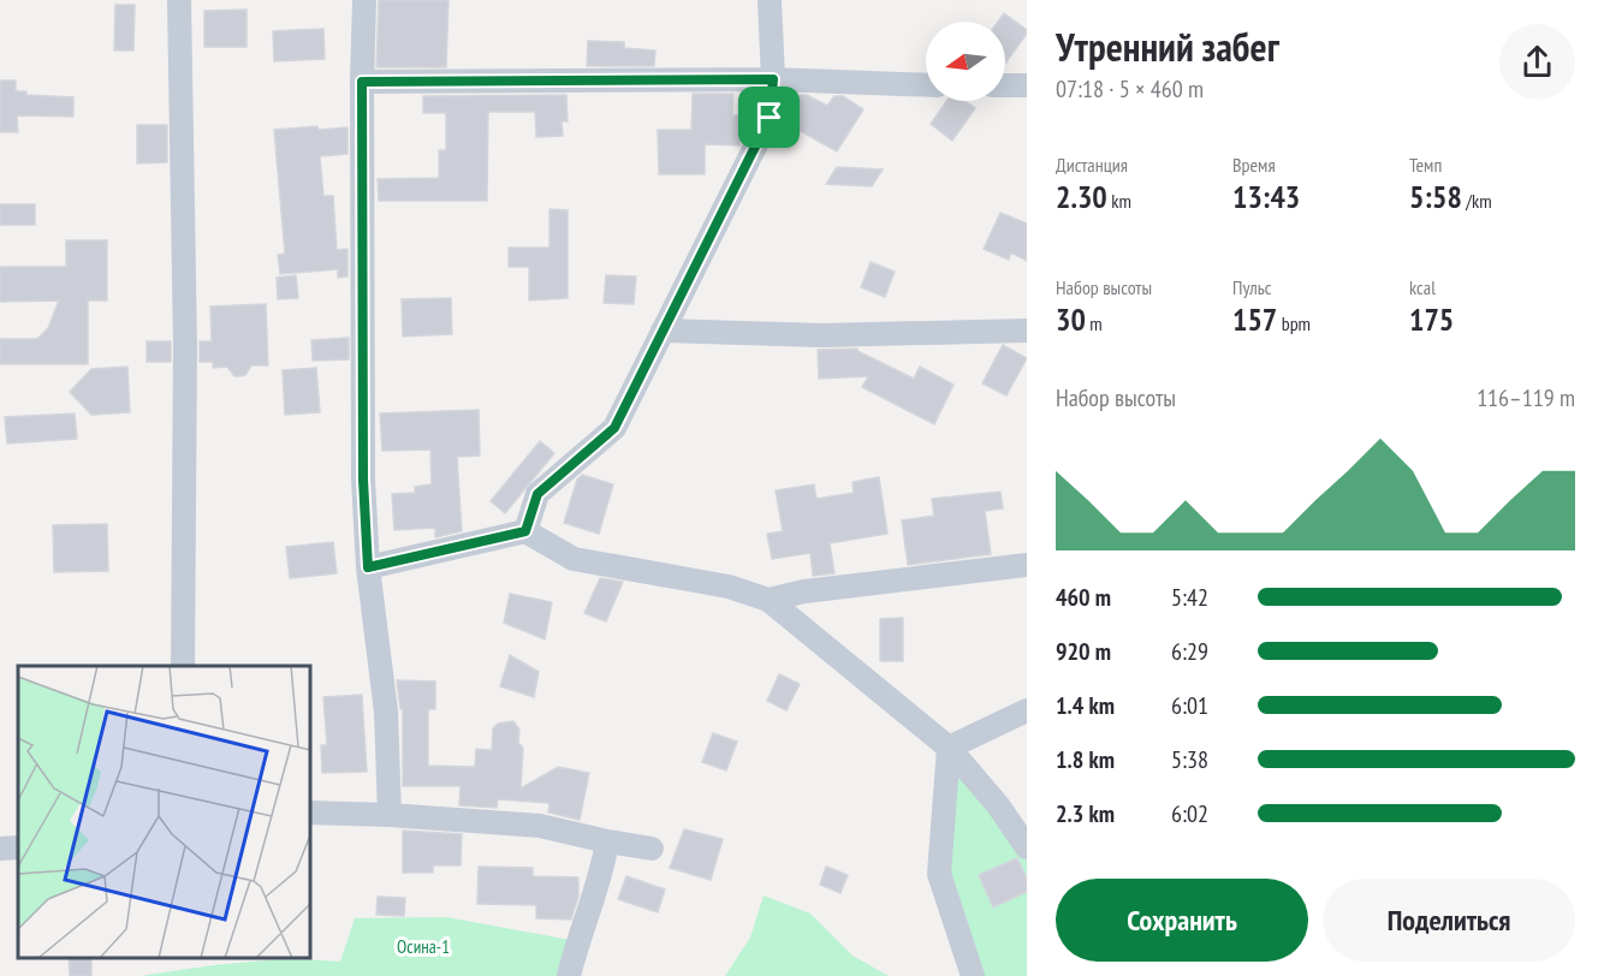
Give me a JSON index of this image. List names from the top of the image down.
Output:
{
  "parks": ["Осина-1"],
  "north": "left",
  "page": {
    "heading": ["Утренний забег", "07:18 · 5 × 460 m"],
    "stats": [
      ["Дистанция", "2.30 km"],
      ["Время", "13:43"],
      ["Темп", "5:58 /km"],
      ["Набор высоты", "30 m"],
      ["Пульс", "157 bpm"],
      ["kcal", "175"]
    ],
    "chart": ["Набор высоты", "116–119 m"],
    "list": [
      {
        "name": "460 m",
        "note": "5:42"
      },
      {
        "name": "920 m",
        "note": "6:29"
      },
      {
        "name": "1.4 km",
        "note": "6:01"
      },
      {
        "name": "1.8 km",
        "note": "5:38"
      },
      {
        "name": "2.3 km",
        "note": "6:02"
      }
    ],
    "buttons": ["Сохранить", "Поделиться"]
  }
}
